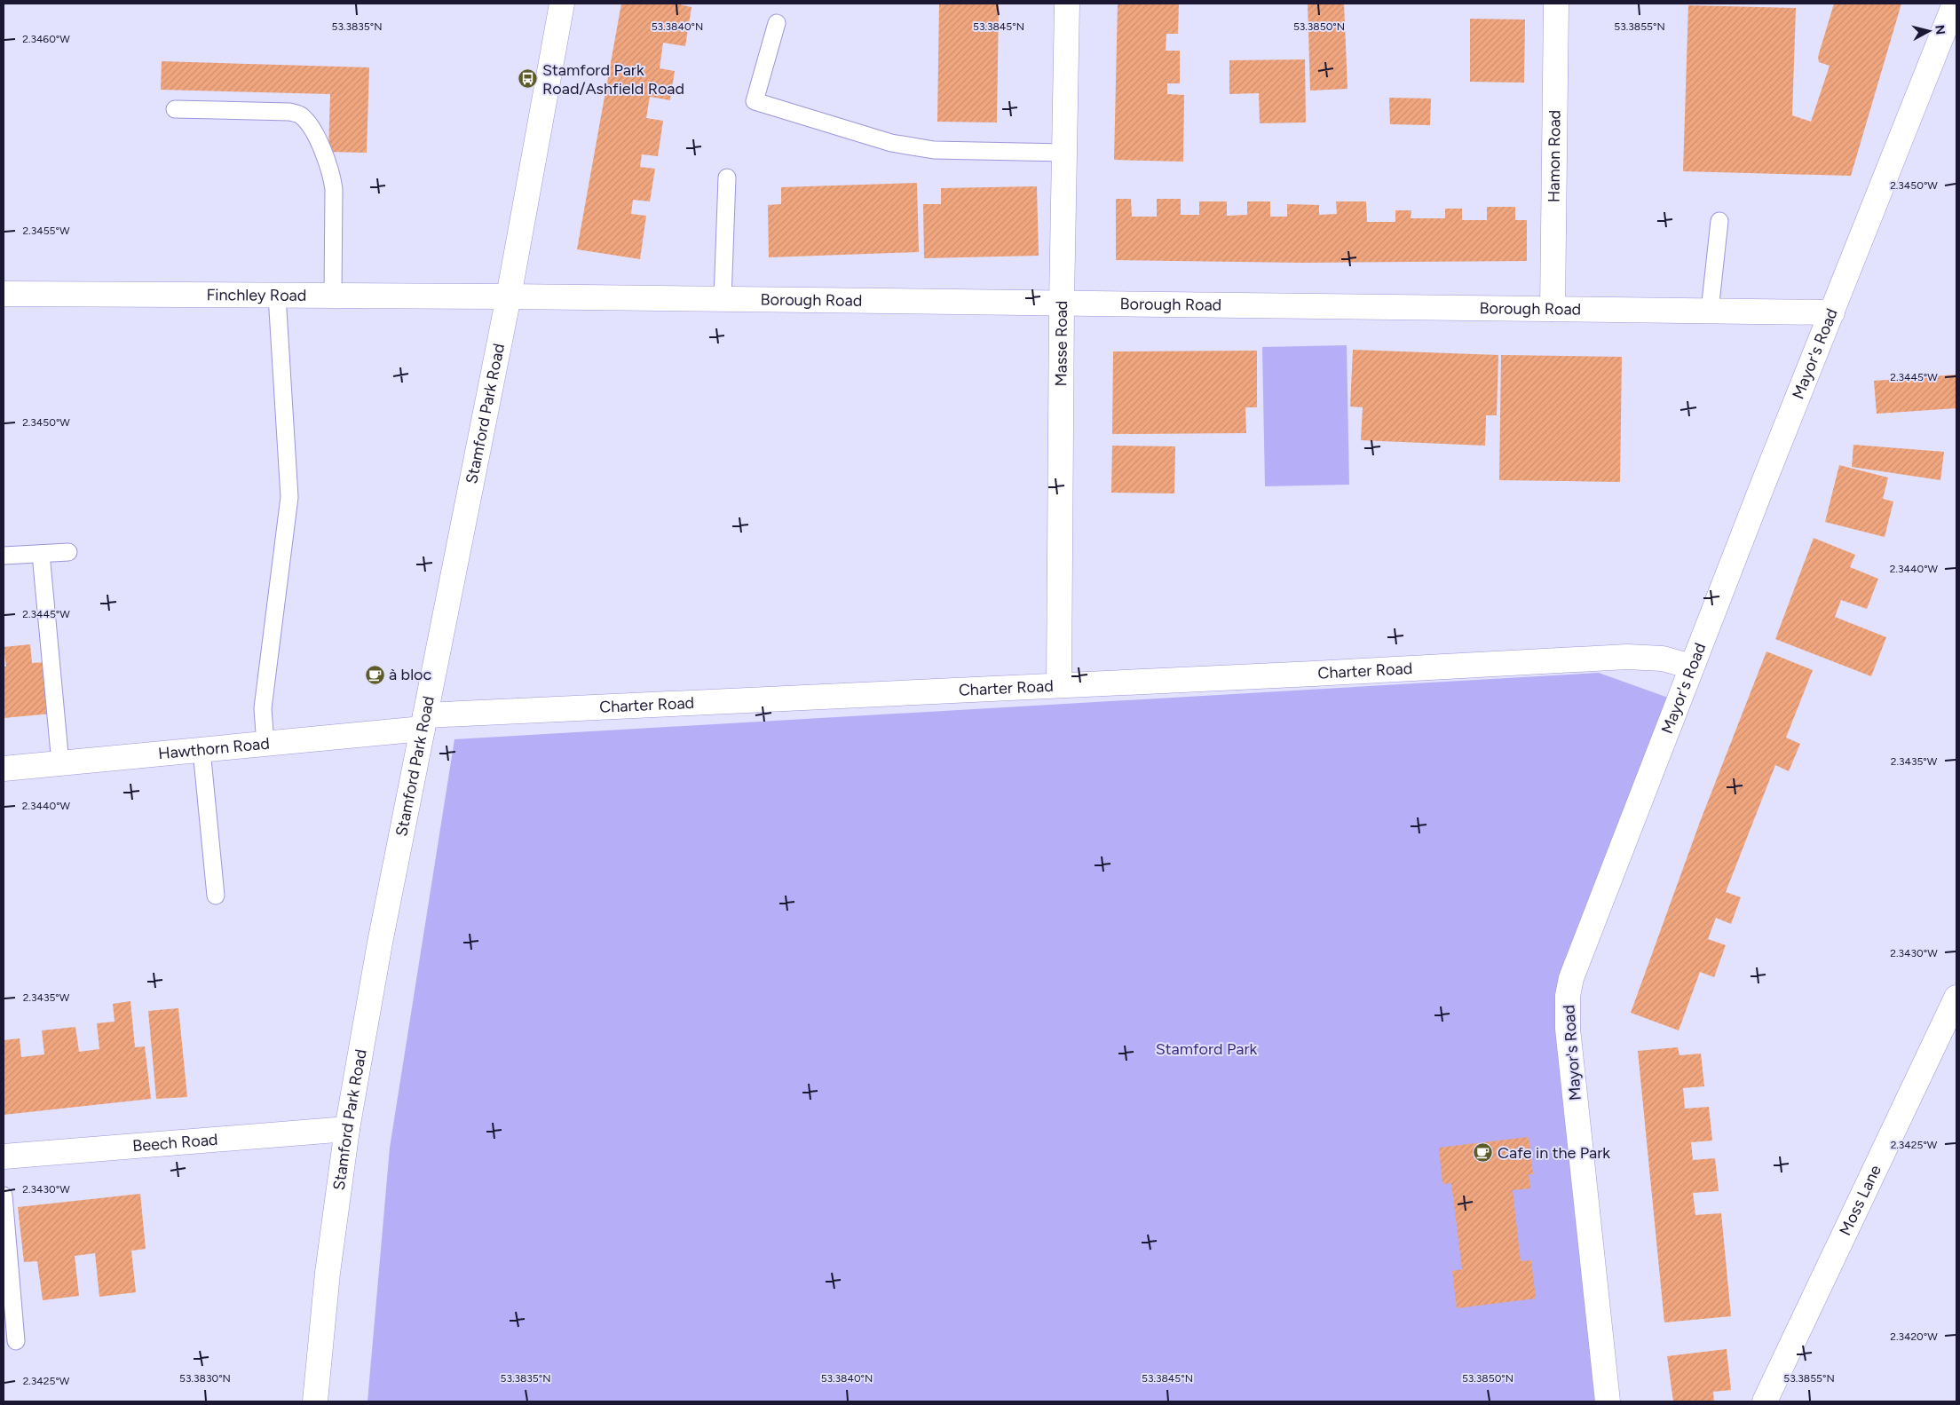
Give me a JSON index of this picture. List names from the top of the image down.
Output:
{
  "streets": {
    "street": [
      "Hamon Road",
      "Finchley Road",
      "Borough Road",
      "Masse Road",
      "Mayor's Road",
      "Stamford Park Road",
      "Charter Road",
      "Hawthorn Road",
      "Beech Road",
      "Moss Lane"
    ]
  },
  "crossings": [
    ["Hamon Road", "Borough Road"],
    ["Finchley Road", "Borough Road"],
    ["Finchley Road", "Stamford Park Road"],
    ["Borough Road", "Masse Road"],
    ["Borough Road", "Mayor's Road"],
    ["Borough Road", "Stamford Park Road"],
    ["Masse Road", "Charter Road"],
    ["Mayor's Road", "Charter Road"],
    ["Stamford Park Road", "Charter Road"],
    ["Stamford Park Road", "Hawthorn Road"],
    ["Stamford Park Road", "Beech Road"],
    ["Charter Road", "Hawthorn Road"]
  ],
  "parks": ["Stamford Park"],
  "places": {
    "bus stop": ["Stamford Park Road/Ashfield Road"],
    "cafe": ["à bloc", "Cafe in the Park"]
  },
  "north": "right",
  "coordinates": [
    "53.3835°N",
    "53.3840°N",
    "53.3845°N",
    "53.3850°N",
    "53.3855°N",
    "2.3460°W",
    "2.3450°W",
    "2.3455°W",
    "2.3445°W",
    "2.3440°W",
    "2.3435°W",
    "2.3430°W",
    "2.3425°W",
    "2.3420°W",
    "53.3830°N"
  ]
}
